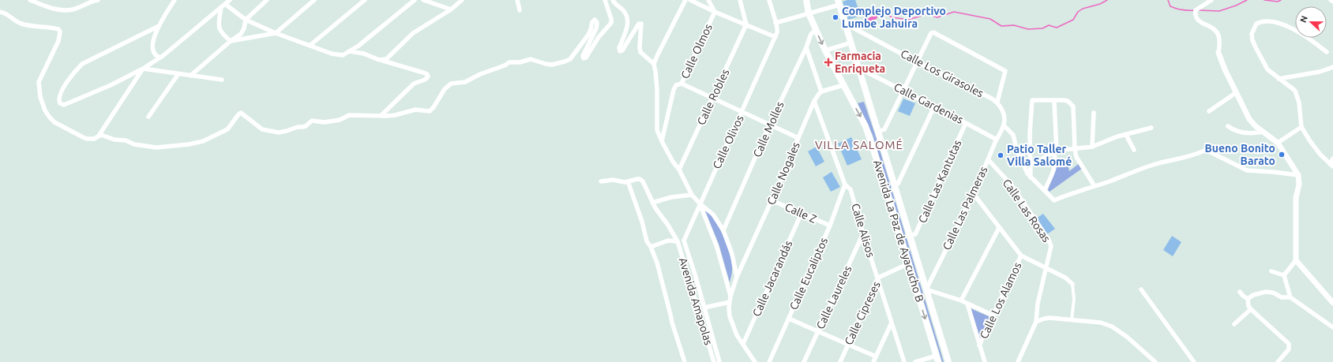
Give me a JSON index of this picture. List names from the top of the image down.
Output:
{
  "streets": {
    "main road": ["Avenida La Paz de Ayacucho B"],
    "street": [
      "Calle Olmos",
      "Calle Los Girasoles",
      "Calle Robles",
      "Calle Gardenias",
      "Calle Molles",
      "Calle Olivos",
      "Calle Nogales",
      "Calle Las Kantutas",
      "Calle Las Palmeras",
      "Calle Las Rosas",
      "Calle Z",
      "Calle Alisos",
      "Calle Eucaliptos",
      "Calle Jacarandás",
      "Calle Laureles",
      "Calle Los Alamos",
      "Avenida Amapolas",
      "Calle Cipreses"
    ]
  },
  "crossings": [
    ["Calle Gardenias", "Calle Las Kantutas"],
    ["Calle Gardenias", "Calle Las Palmeras"],
    ["Calle Molles", "Avenida La Paz de Ayacucho B"],
    ["Calle Olivos", "Avenida Amapolas"],
    ["Calle Nogales", "Calle Z"],
    ["Calle Nogales", "Calle Alisos"],
    ["Calle Las Palmeras", "Calle Las Rosas"],
    ["Calle Z", "Calle Eucaliptos"],
    ["Calle Z", "Calle Jacarandás"],
    ["Calle Alisos", "Calle Eucaliptos"],
    ["Calle Alisos", "Calle Laureles"],
    ["Calle Alisos", "Calle Cipreses"],
    ["Avenida La Paz de Ayacucho B", "Calle Cipreses"]
  ],
  "districts": ["VILLA SALOMÉ"],
  "places": {
    "other": ["Complejo Deportivo Lumbe Jahuira", "Bueno Bonito Barato", "Patio Taller Villa Salomé"],
    "health": ["Farmacia Enriqueta"]
  },
  "north": "left"
}
